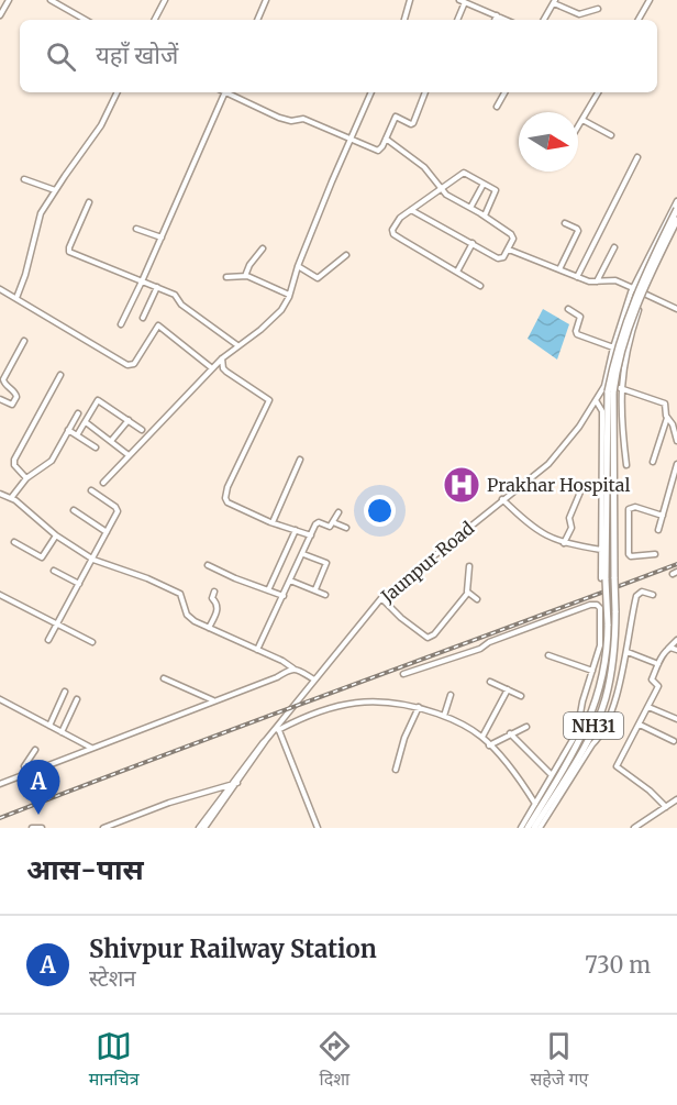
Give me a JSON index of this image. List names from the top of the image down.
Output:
{
  "streets": {
    "highway": ["NH31"],
    "street": ["Jaunpur Road"]
  },
  "crossings": [
    ["Jaunpur Road", "NH31"]
  ],
  "places": {
    "hospital": ["Prakhar Hospital"]
  },
  "north": "right",
  "page": {
    "search": "यहाँ खोजें",
    "pins": "A",
    "heading": "आस-पास",
    "list": [
      {
        "mark": "A",
        "name": "Shivpur Railway Station",
        "note": "स्टेशन",
        "value": "730 m"
      }
    ],
    "nav": ["मानचित्र", "दिशा", "सहेजे गए"]
  }
}
